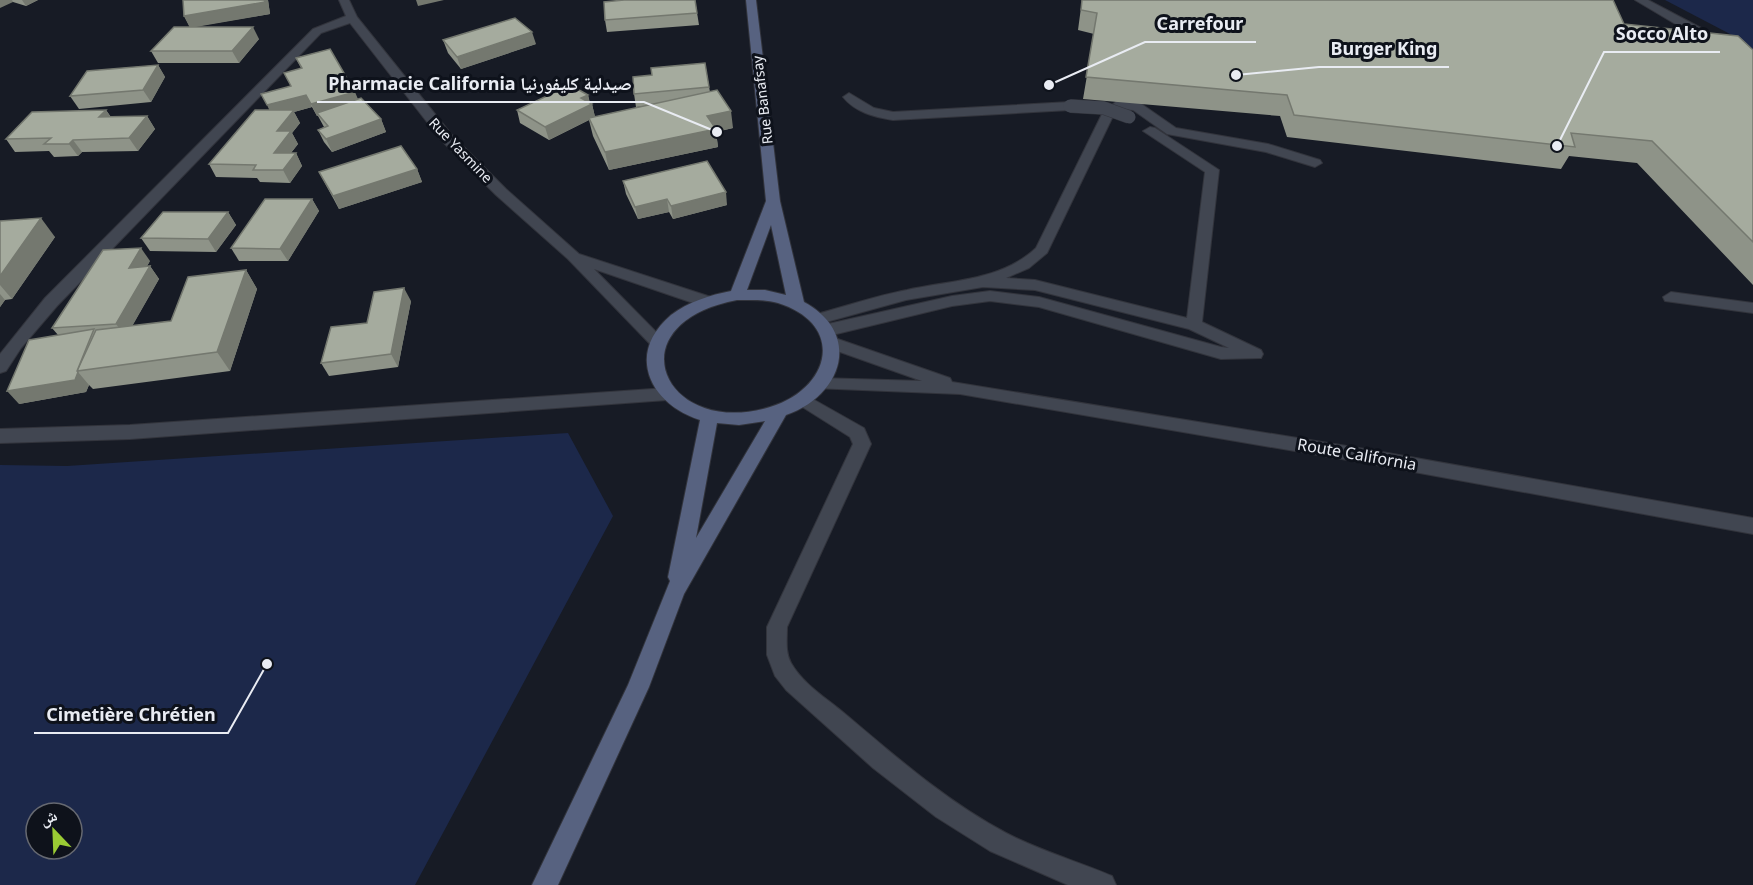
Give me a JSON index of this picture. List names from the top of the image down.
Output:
{
  "streets": {
    "main road": ["Rue Banafsay"],
    "street": ["Rue Yasmine", "Route California"]
  },
  "crossings": [
    ["Rue Banafsay", "Rue Yasmine"],
    ["Rue Banafsay", "Route California"],
    ["Rue Yasmine", "Route California"]
  ],
  "places": [
    "Burger King",
    "Carrefour",
    "Pharmacie California صيدلية كليفورنيا",
    "Socco Alto",
    "Cimetière Chrétien"
  ],
  "north": "top left"
}
